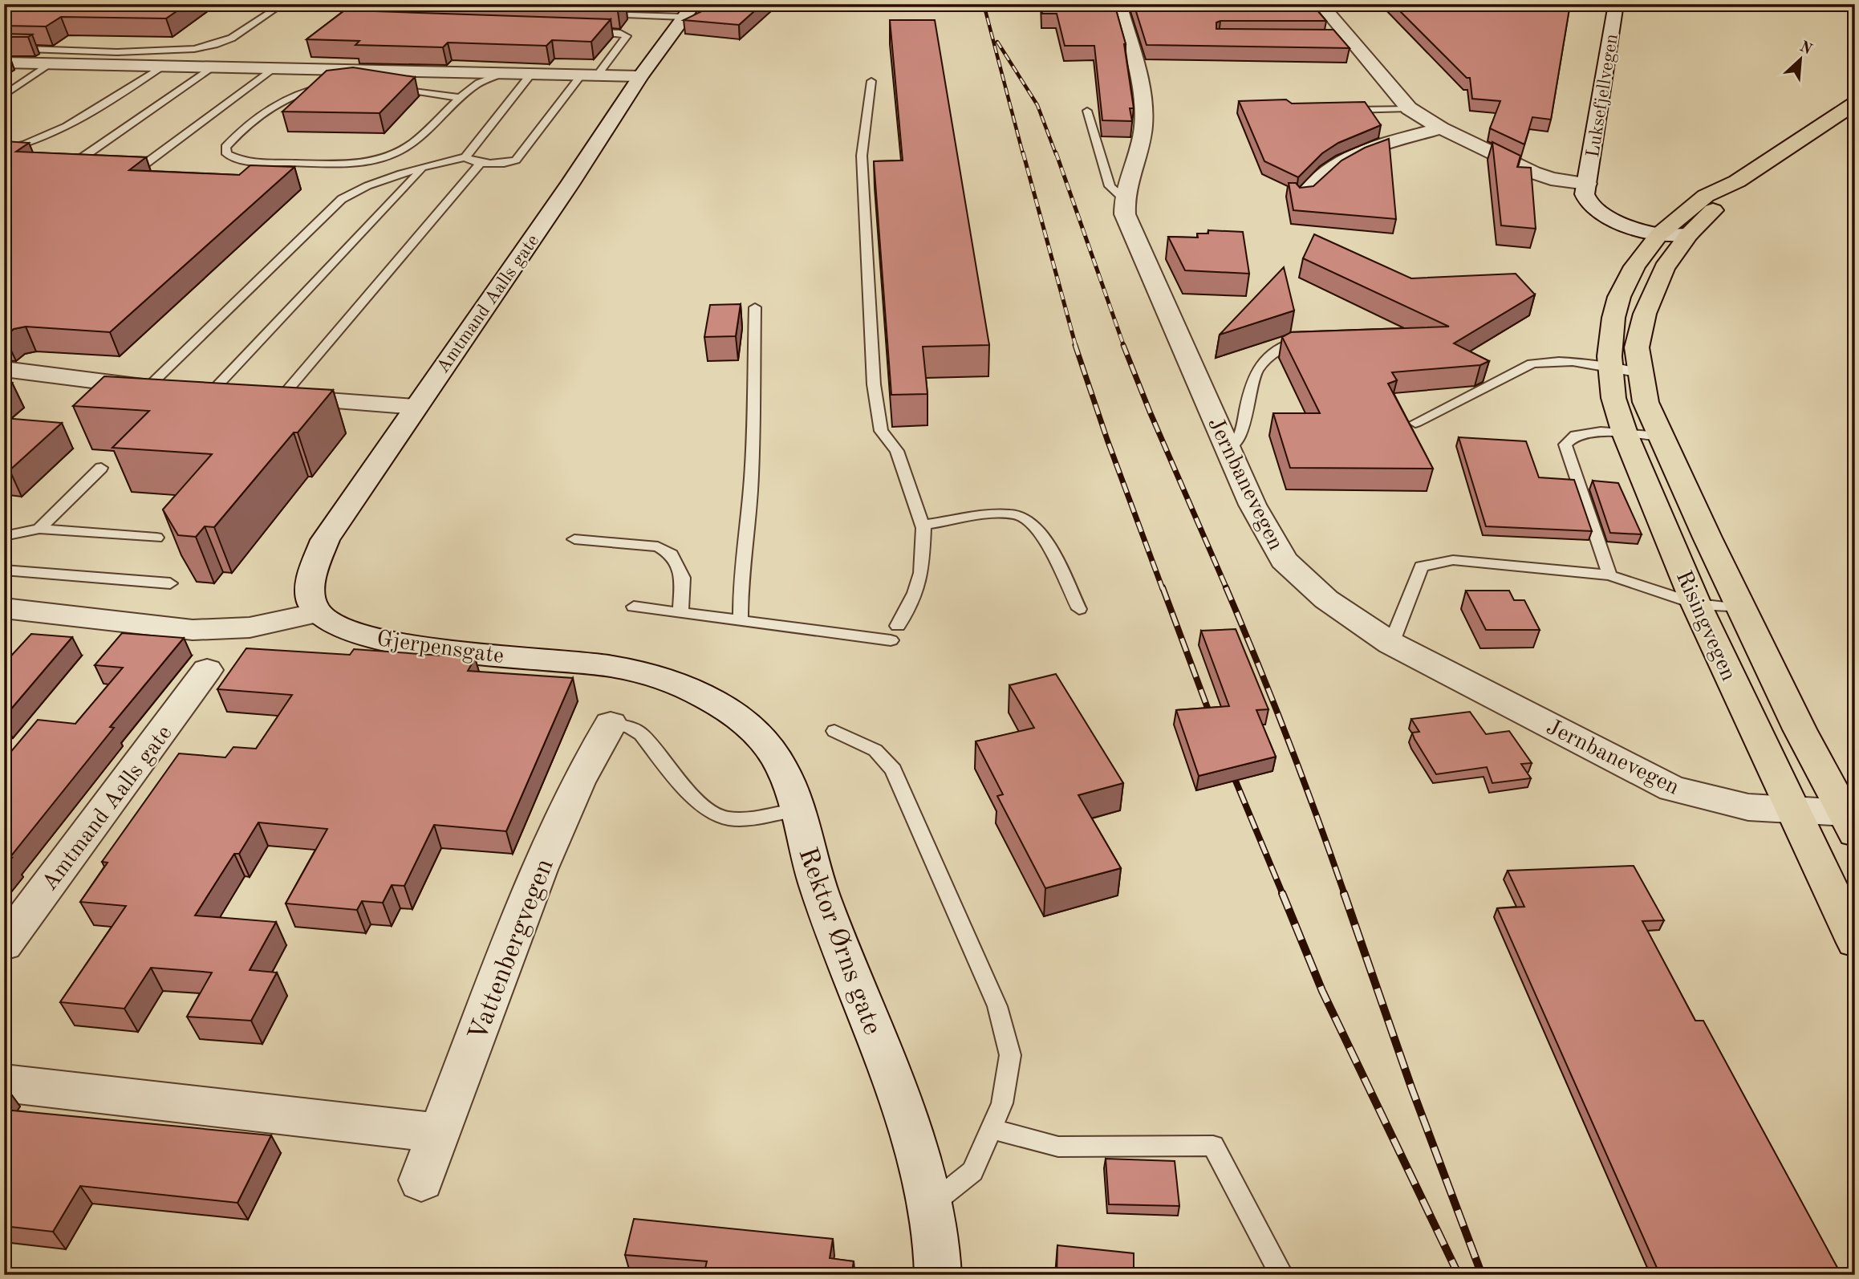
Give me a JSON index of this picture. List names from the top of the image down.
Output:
{
  "streets": {
    "main road": ["Risingvegen"],
    "street": [
      "Luksefjellvegen",
      "Amtmand Aalls gate",
      "Jernbanevegen",
      "Gjerpensgate",
      "Rektor Ørns gate",
      "Vattenbergvegen"
    ]
  },
  "crossings": [
    ["Luksefjellvegen", "Risingvegen"],
    ["Amtmand Aalls gate", "Gjerpensgate"],
    ["Jernbanevegen", "Risingvegen"],
    ["Gjerpensgate", "Rektor Ørns gate"]
  ],
  "north": "top right"
}
